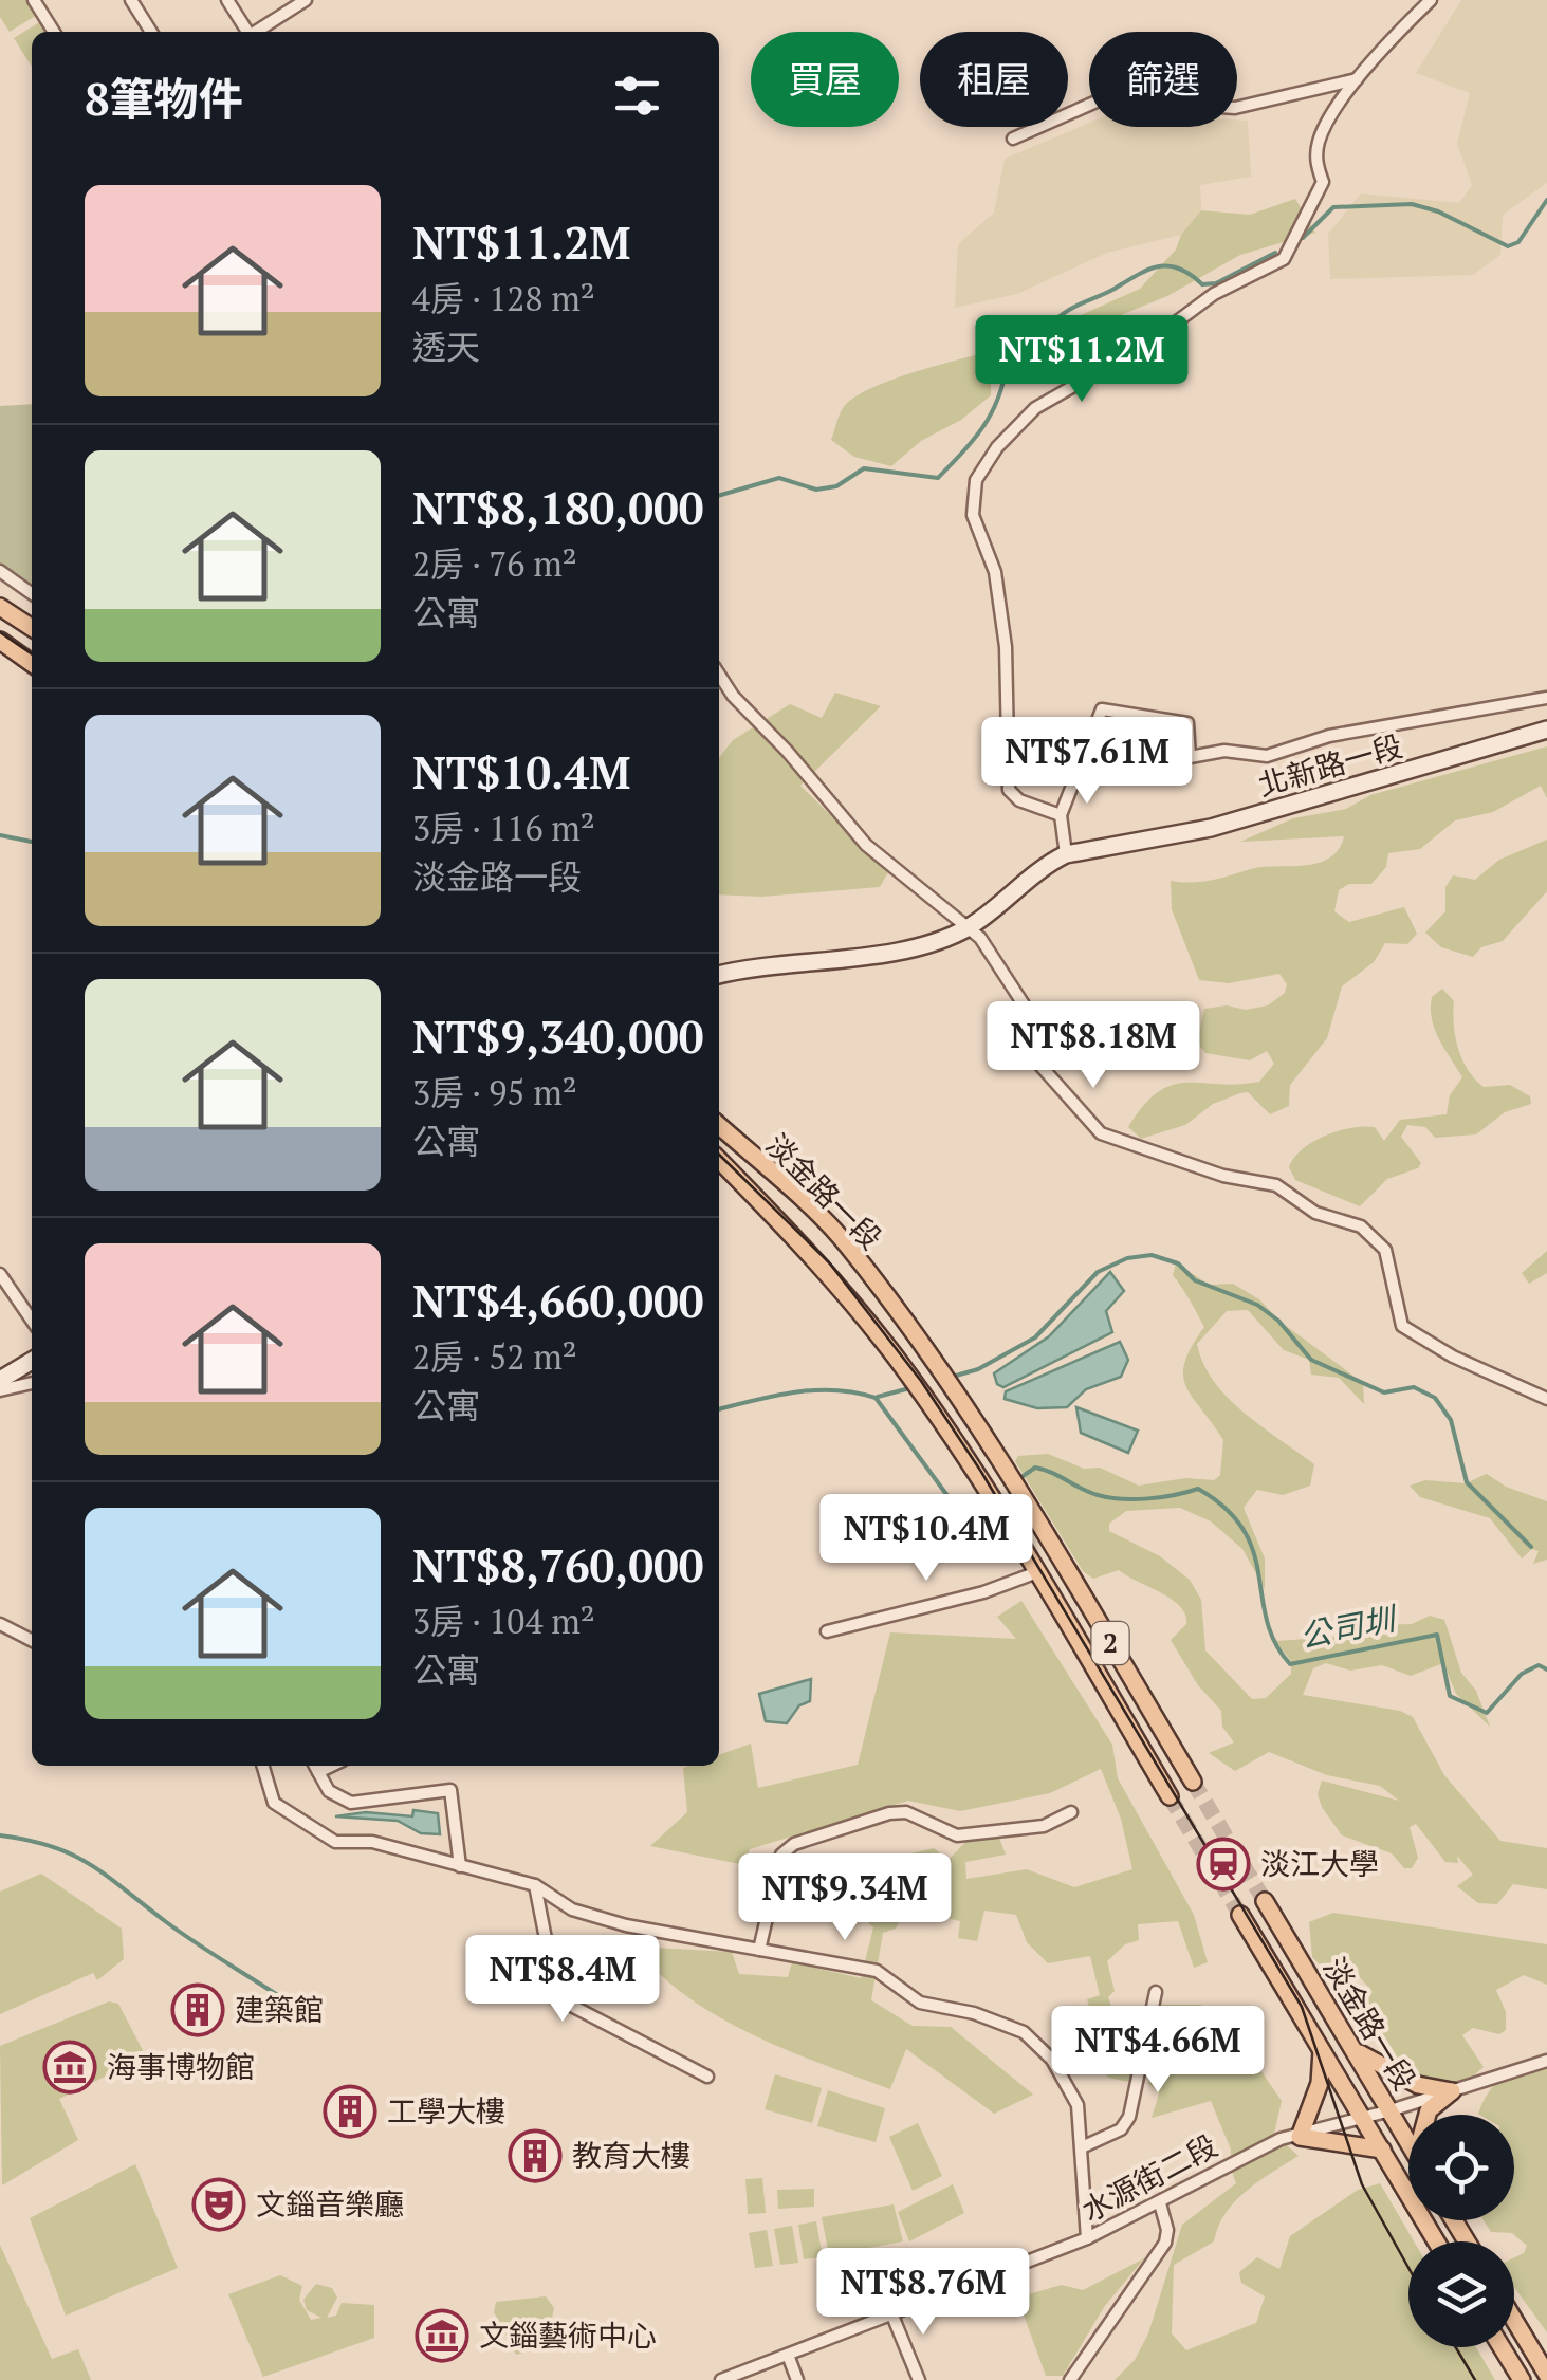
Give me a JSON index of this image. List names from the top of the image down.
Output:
{
  "streets": {
    "main road": ["北新路一段", "淡金路一段", "2"],
    "street": ["水源街二段"]
  },
  "crossings": [
    ["淡金路一段", "2"],
    ["淡金路一段", "水源街二段"]
  ],
  "water": ["公司圳"],
  "places": {
    "station": ["淡江大學"],
    "building": ["建築館", "工學大樓", "教育大樓"],
    "museum": ["海事博物館", "文錙藝術中心"],
    "theatre": ["文錙音樂廳"]
  },
  "page": {
    "chip": ["買屋", "租屋", "篩選"],
    "heading": "8筆物件",
    "list": [
      {
        "name": "NT$11.2M",
        "note": "4房 · 128 m² · 透天"
      },
      {
        "name": "NT$8,180,000",
        "note": "2房 · 76 m² · 公寓"
      },
      {
        "name": "NT$10.4M",
        "note": "3房 · 116 m² · 淡金路一段"
      },
      {
        "name": "NT$9,340,000",
        "note": "3房 · 95 m² · 公寓"
      },
      {
        "name": "NT$4,660,000",
        "note": "2房 · 52 m² · 公寓"
      },
      {
        "name": "NT$8,760,000",
        "note": "3房 · 104 m² · 公寓"
      }
    ],
    "price": [
      "NT$11.2M",
      "NT$7.61M",
      "NT$8.18M",
      "NT$10.4M",
      "NT$9.34M",
      "NT$8.4M",
      "NT$4.66M",
      "NT$8.76M"
    ]
  }
}
